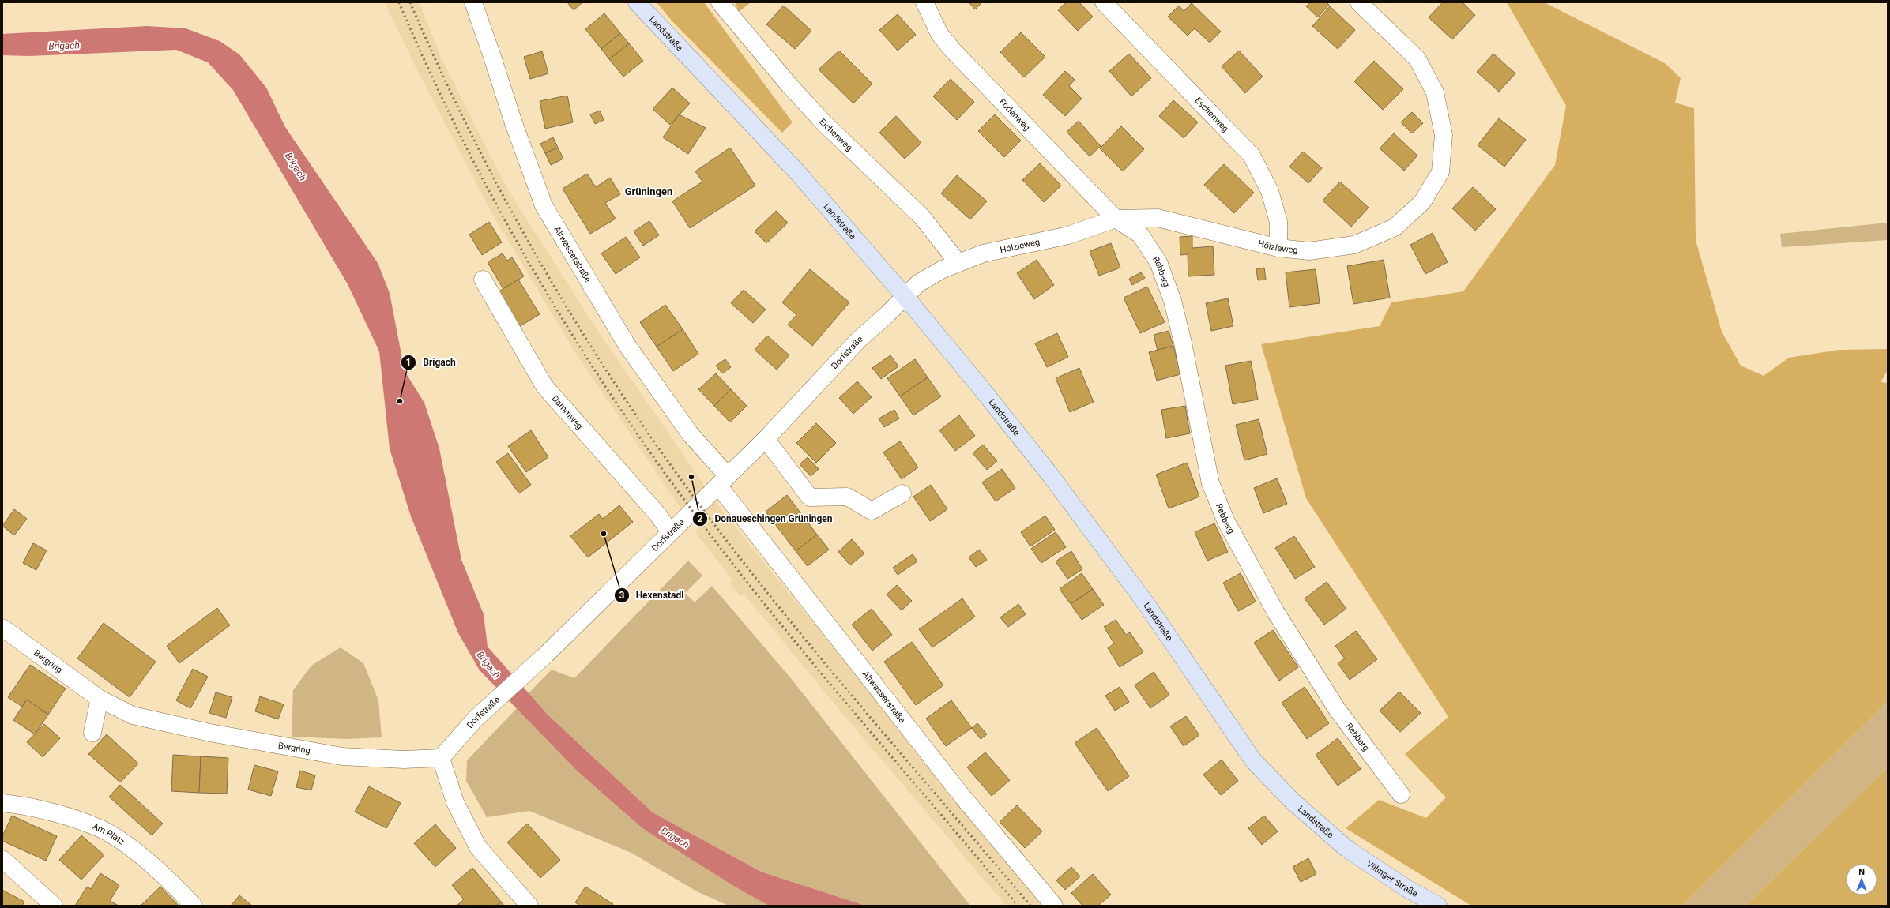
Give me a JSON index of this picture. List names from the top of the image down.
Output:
{
  "streets": {
    "main road": ["Landstraße", "Villinger Straße"],
    "street": [
      "Forlenweg",
      "Eschenweg",
      "Eichenweg",
      "Hölzleweg",
      "Altwasserstraße",
      "Rebberg",
      "Dorfstraße",
      "Dammweg",
      "Bergring",
      "Am Platz"
    ]
  },
  "crossings": [
    ["Landstraße", "Hölzleweg"],
    ["Landstraße", "Dorfstraße"],
    ["Landstraße", "Villinger Straße"],
    ["Forlenweg", "Hölzleweg"],
    ["Forlenweg", "Rebberg"],
    ["Eschenweg", "Hölzleweg"],
    ["Eichenweg", "Hölzleweg"],
    ["Hölzleweg", "Rebberg"],
    ["Hölzleweg", "Dorfstraße"],
    ["Altwasserstraße", "Dorfstraße"],
    ["Dorfstraße", "Dammweg"],
    ["Dorfstraße", "Bergring"]
  ],
  "districts": ["Grüningen"],
  "water": ["Brigach"],
  "places": ["Brigach", "Donaueschingen Grüningen", "Hexenstadl"],
  "north": "top"
}
